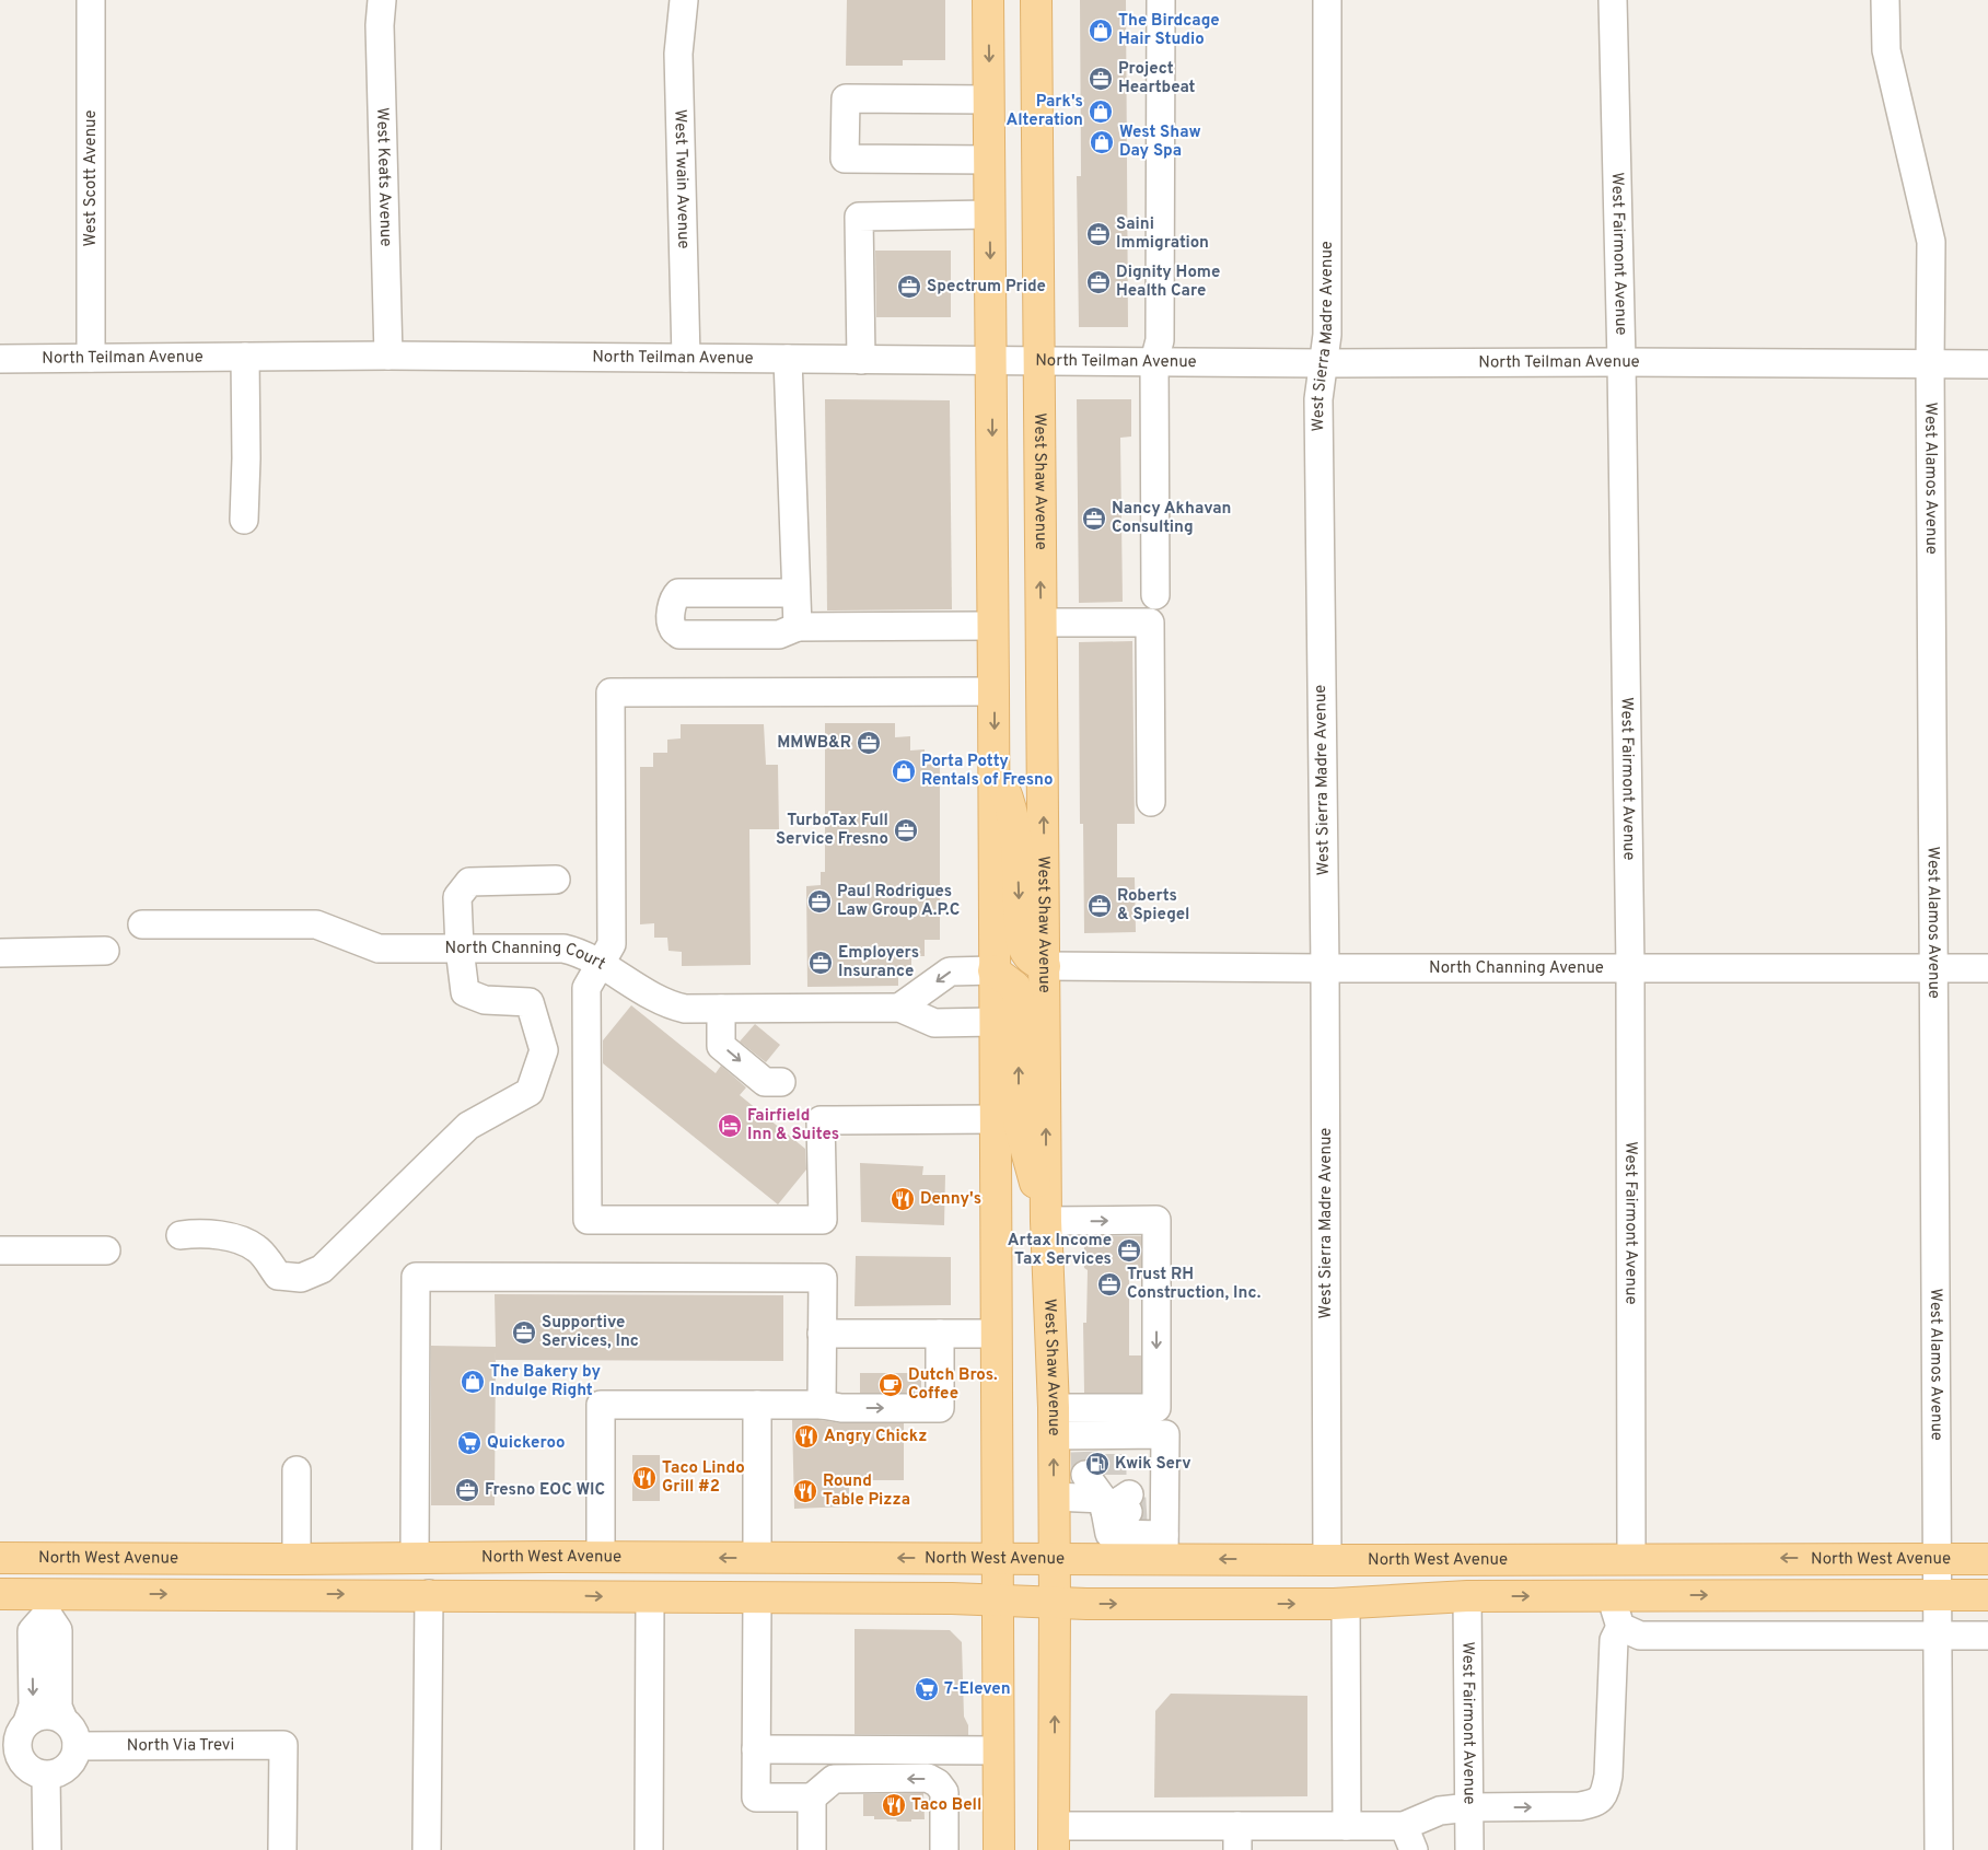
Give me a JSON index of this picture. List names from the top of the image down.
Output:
{
  "streets": {
    "main road": ["West Shaw Avenue", "North West Avenue"],
    "street": [
      "West Scott Avenue",
      "West Keats Avenue",
      "West Twain Avenue",
      "West Fairmont Avenue",
      "West Sierra Madre Avenue",
      "North Teilman Avenue",
      "West Alamos Avenue",
      "North Channing Court",
      "North Channing Avenue",
      "North Via Trevi"
    ]
  },
  "crossings": [
    ["West Scott Avenue", "North Teilman Avenue"],
    ["West Keats Avenue", "North Teilman Avenue"],
    ["West Twain Avenue", "North Teilman Avenue"],
    ["West Fairmont Avenue", "North Teilman Avenue"],
    ["West Fairmont Avenue", "North Channing Avenue"],
    ["West Fairmont Avenue", "North West Avenue"],
    ["West Sierra Madre Avenue", "North Teilman Avenue"],
    ["West Sierra Madre Avenue", "North Channing Avenue"],
    ["West Sierra Madre Avenue", "North West Avenue"],
    ["North Teilman Avenue", "West Alamos Avenue"],
    ["North Teilman Avenue", "West Shaw Avenue"],
    ["West Alamos Avenue", "North Channing Avenue"],
    ["West Alamos Avenue", "North West Avenue"],
    ["West Shaw Avenue", "North Channing Avenue"],
    ["West Shaw Avenue", "North West Avenue"]
  ],
  "places": {
    "shop": [
      "The Birdcage Hair Studio",
      "Park's Alteration",
      "West Shaw Day Spa",
      "Porta Potty Rentals of Fresno",
      "The Bakery by Indulge Right"
    ],
    "office": [
      "Project Heartbeat",
      "Saini Immigration",
      "Dignity Home Health Care",
      "Spectrum Pride",
      "Nancy Akhavan Consulting",
      "MMWB&R",
      "TurboTax Full Service Fresno",
      "Paul Rodrigues Law Group A.P.C",
      "Roberts & Spiegel",
      "Employers Insurance",
      "Artax Income Tax Services",
      "Trust RH Construction, Inc.",
      "Supportive Services, Inc",
      "Fresno EOC WIC"
    ],
    "hotel": ["Fairfield Inn & Suites"],
    "restaurant": [
      "Denny's",
      "Angry Chickz",
      "Taco Lindo Grill #2",
      "Round Table Pizza",
      "Taco Bell"
    ],
    "cafe": ["Dutch Bros. Coffee"],
    "supermarket": ["Quickeroo", "7-Eleven"],
    "fuel station": ["Kwik Serv"]
  }
}
